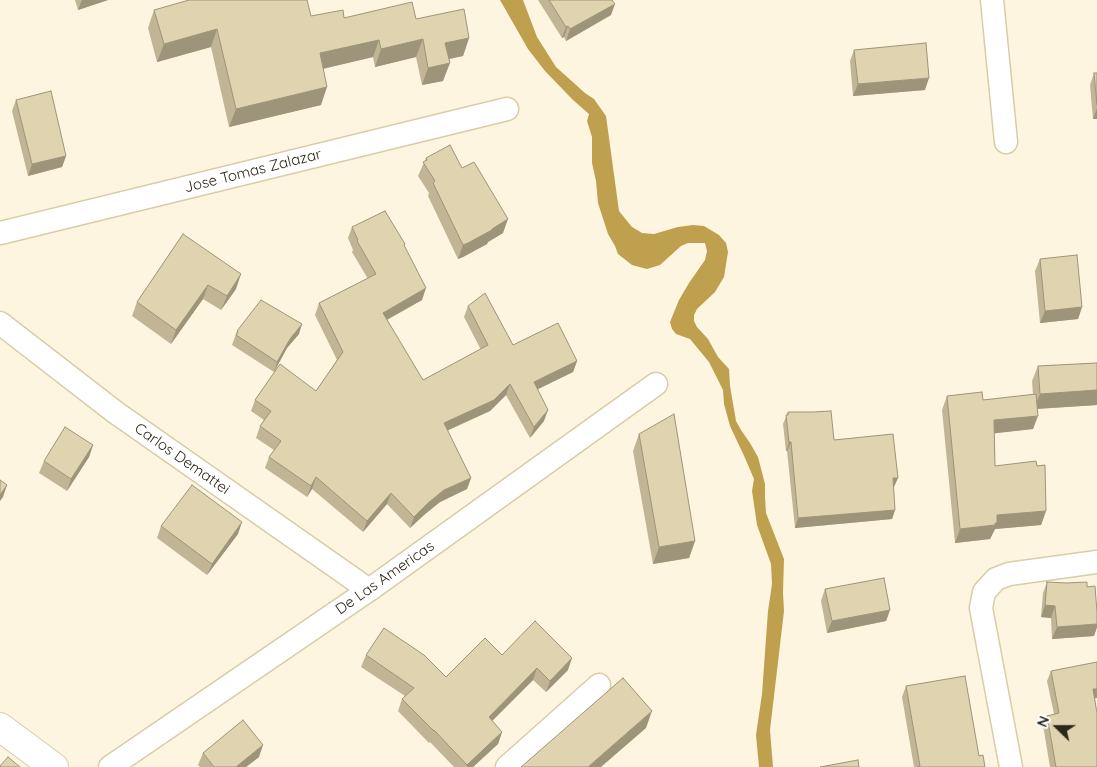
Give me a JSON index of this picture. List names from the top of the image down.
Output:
{
  "streets": {
    "street": ["Jose Tomas Zalazar", "Carlos Demattei", "De Las Americas"]
  },
  "crossings": [
    ["Carlos Demattei", "De Las Americas"]
  ],
  "north": "left"
}
